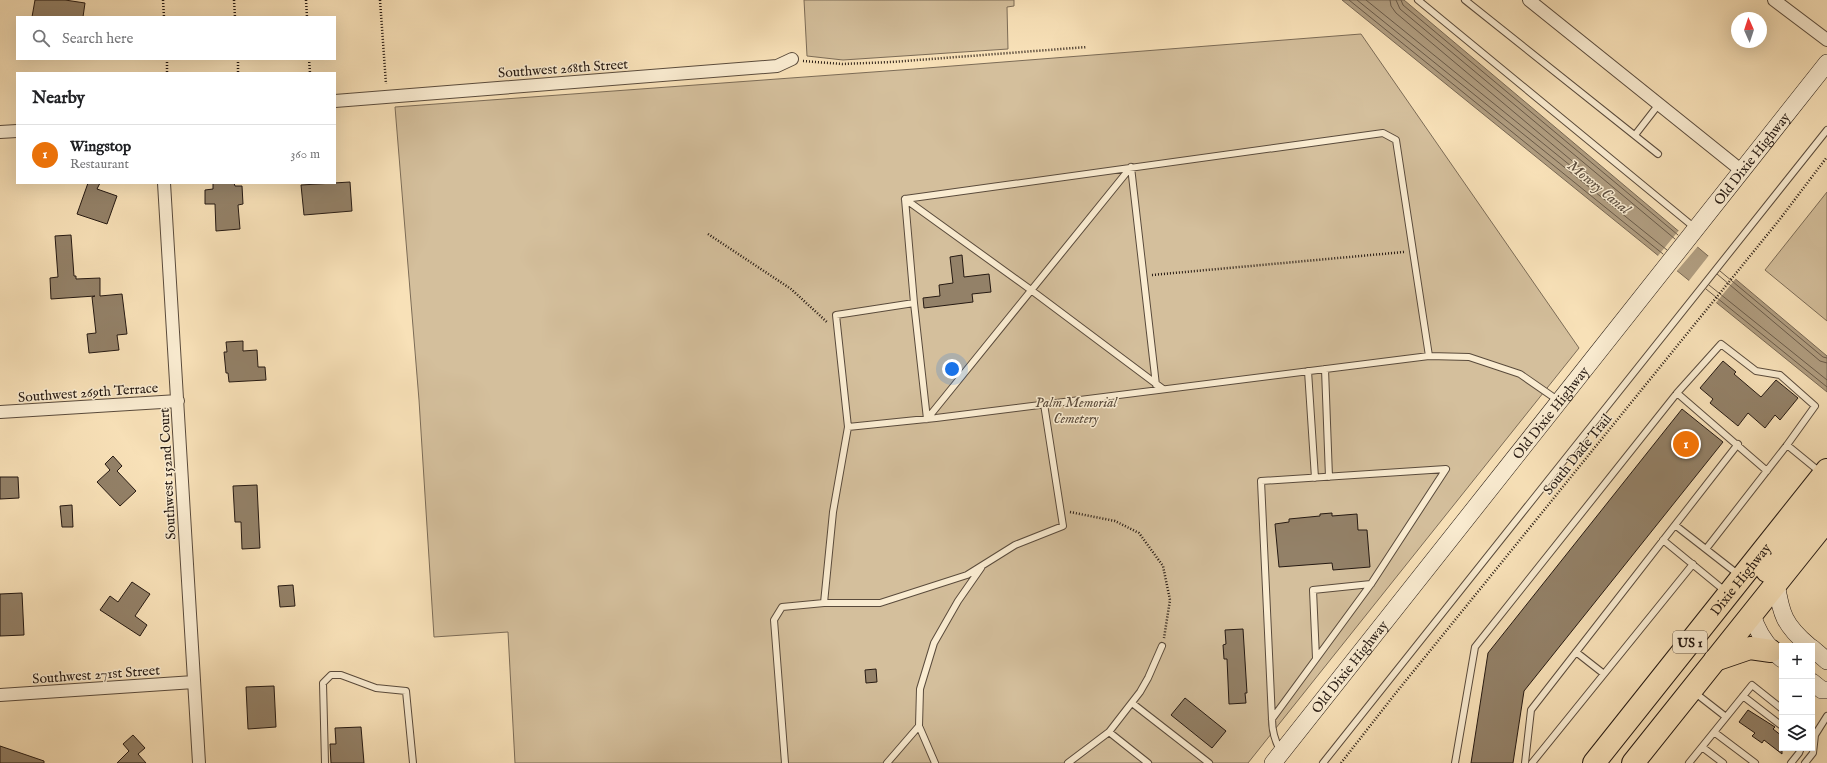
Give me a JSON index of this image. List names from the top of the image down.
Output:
{
  "streets": {
    "highway": ["Dixie Highway", "US 1"],
    "street": [
      "Southwest 268th Street",
      "Old Dixie Highway",
      "Southwest 269th Terrace",
      "Southwest 152nd Court",
      "Southwest 271st Street"
    ],
    "path": ["South Dade Trail"]
  },
  "crossings": [
    ["Southwest 269th Terrace", "Southwest 152nd Court"],
    ["Southwest 152nd Court", "Southwest 271st Street"]
  ],
  "water": ["Mowry Canal"],
  "parks": ["Palm Memorial Cemetery"],
  "north": "top",
  "page": {
    "search": "Search here",
    "heading": "Nearby",
    "list": [
      {
        "mark": "1",
        "name": "Wingstop",
        "note": "Restaurant",
        "value": "360 m"
      }
    ],
    "pins": "1",
    "map_buttons": ["+", "−"]
  }
}
